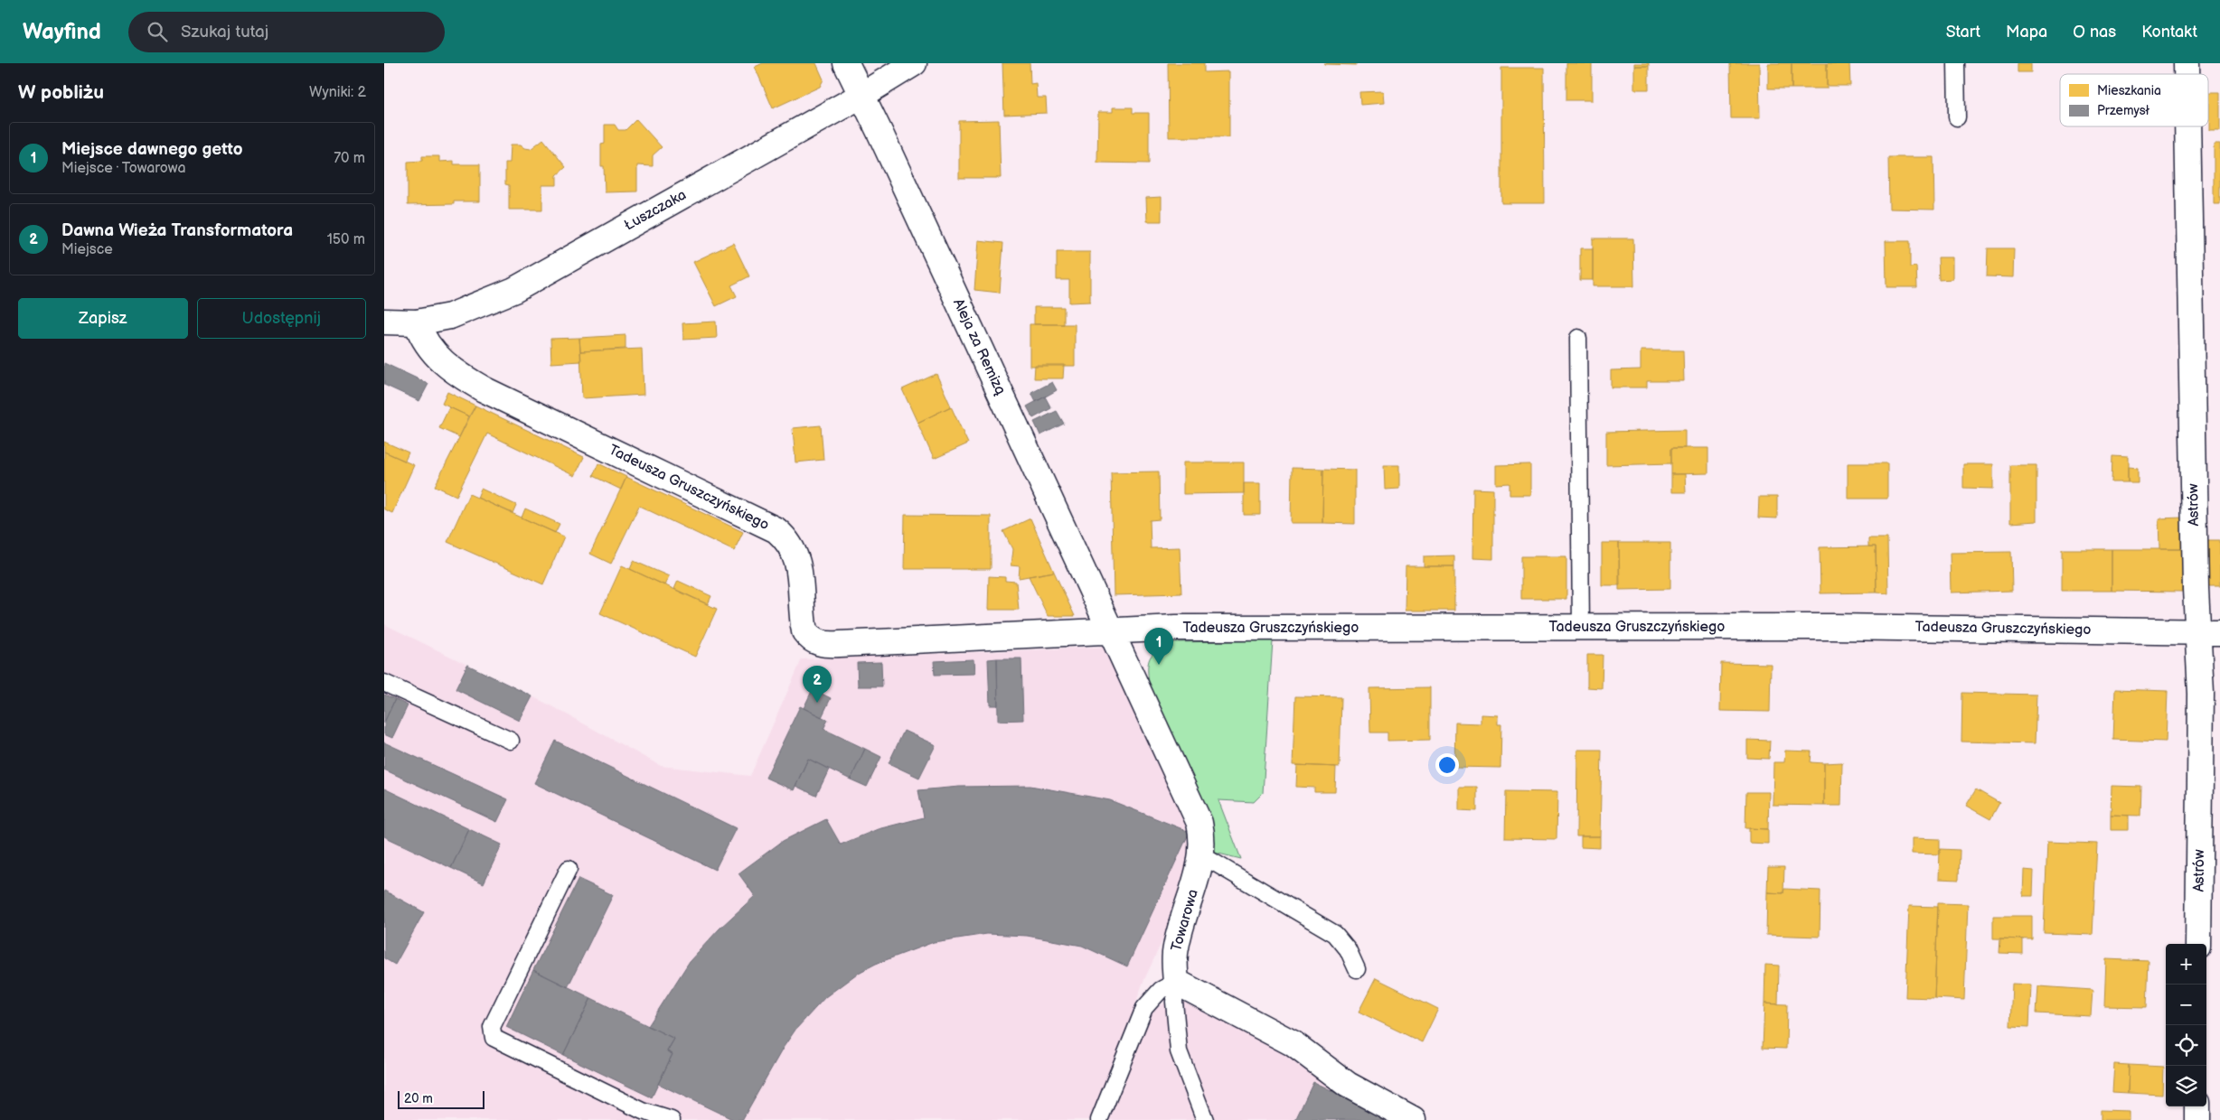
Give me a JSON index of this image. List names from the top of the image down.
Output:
{
  "streets": {
    "street": [
      "Łuszczaka",
      "Aleja za Remizą",
      "Tadeusza Gruszczyńskiego",
      "Astrów",
      "Towarowa"
    ]
  },
  "crossings": [
    ["Łuszczaka", "Aleja za Remizą"],
    ["Łuszczaka", "Tadeusza Gruszczyńskiego"],
    ["Aleja za Remizą", "Tadeusza Gruszczyńskiego"],
    ["Aleja za Remizą", "Towarowa"],
    ["Tadeusza Gruszczyńskiego", "Astrów"],
    ["Tadeusza Gruszczyńskiego", "Towarowa"]
  ],
  "legend": ["Mieszkania", "Przemysł"],
  "scale_bar": "20 m",
  "page": {
    "header": "Wayfind",
    "search": "Szukaj tutaj",
    "nav": [
      "Start",
      "Mapa",
      "O nas",
      "Kontakt"
    ],
    "heading": ["W pobliżu", "Wyniki: 2"],
    "list": [
      {
        "mark": "1",
        "name": "Miejsce dawnego getto",
        "note": "Miejsce · Towarowa",
        "value": "70 m"
      },
      {
        "mark": "2",
        "name": "Dawna Wieża Transformatora",
        "note": "Miejsce",
        "value": "150 m"
      }
    ],
    "buttons": ["Zapisz", "Udostępnij"],
    "pins": ["1", "2"],
    "map_buttons": ["+", "−"],
    "scale": "20 m"
  }
}
